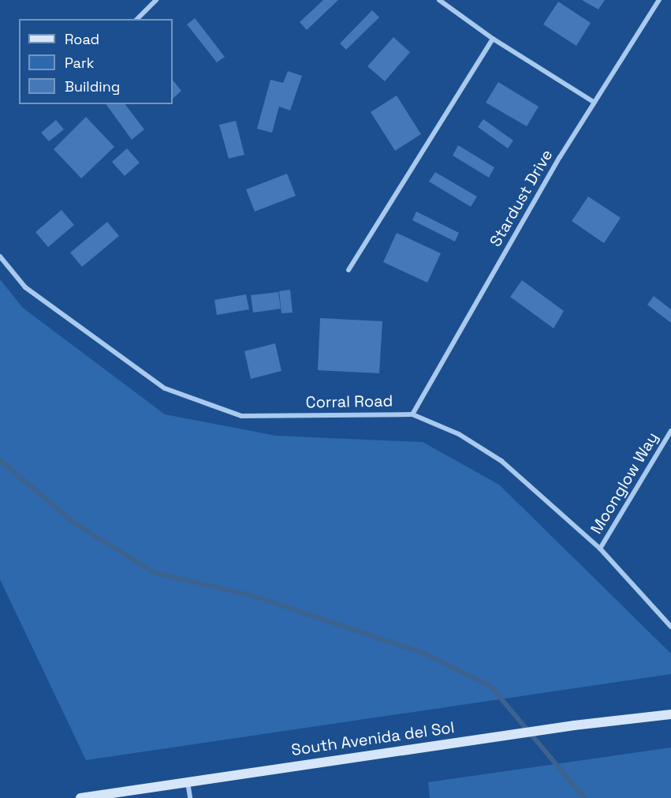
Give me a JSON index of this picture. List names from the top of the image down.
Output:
{
  "streets": {
    "street": [
      "Stardust Drive",
      "Corral Road",
      "Moonglow Way",
      "South Avenida del Sol"
    ]
  },
  "crossings": [
    ["Stardust Drive", "Corral Road"],
    ["Corral Road", "Moonglow Way"]
  ],
  "legend": ["Road", "Park", "Building"]
}
